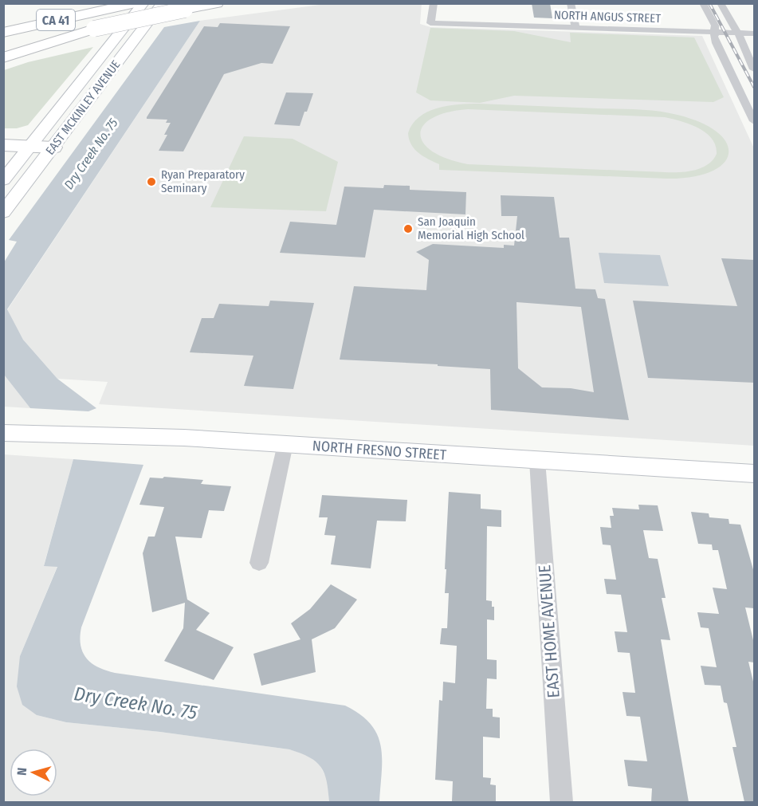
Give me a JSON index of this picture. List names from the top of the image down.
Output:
{
  "streets": {
    "highway": ["CA 41"],
    "main road": ["EAST MCKINLEY AVENUE", "NORTH FRESNO STREET"],
    "street": ["NORTH ANGUS STREET", "EAST HOME AVENUE"]
  },
  "crossings": [
    ["NORTH FRESNO STREET", "EAST HOME AVENUE"]
  ],
  "water": ["Dry Creek No. 75"],
  "places": ["Ryan Preparatory Seminary", "San Joaquin Memorial High School"],
  "north": "left"
}
